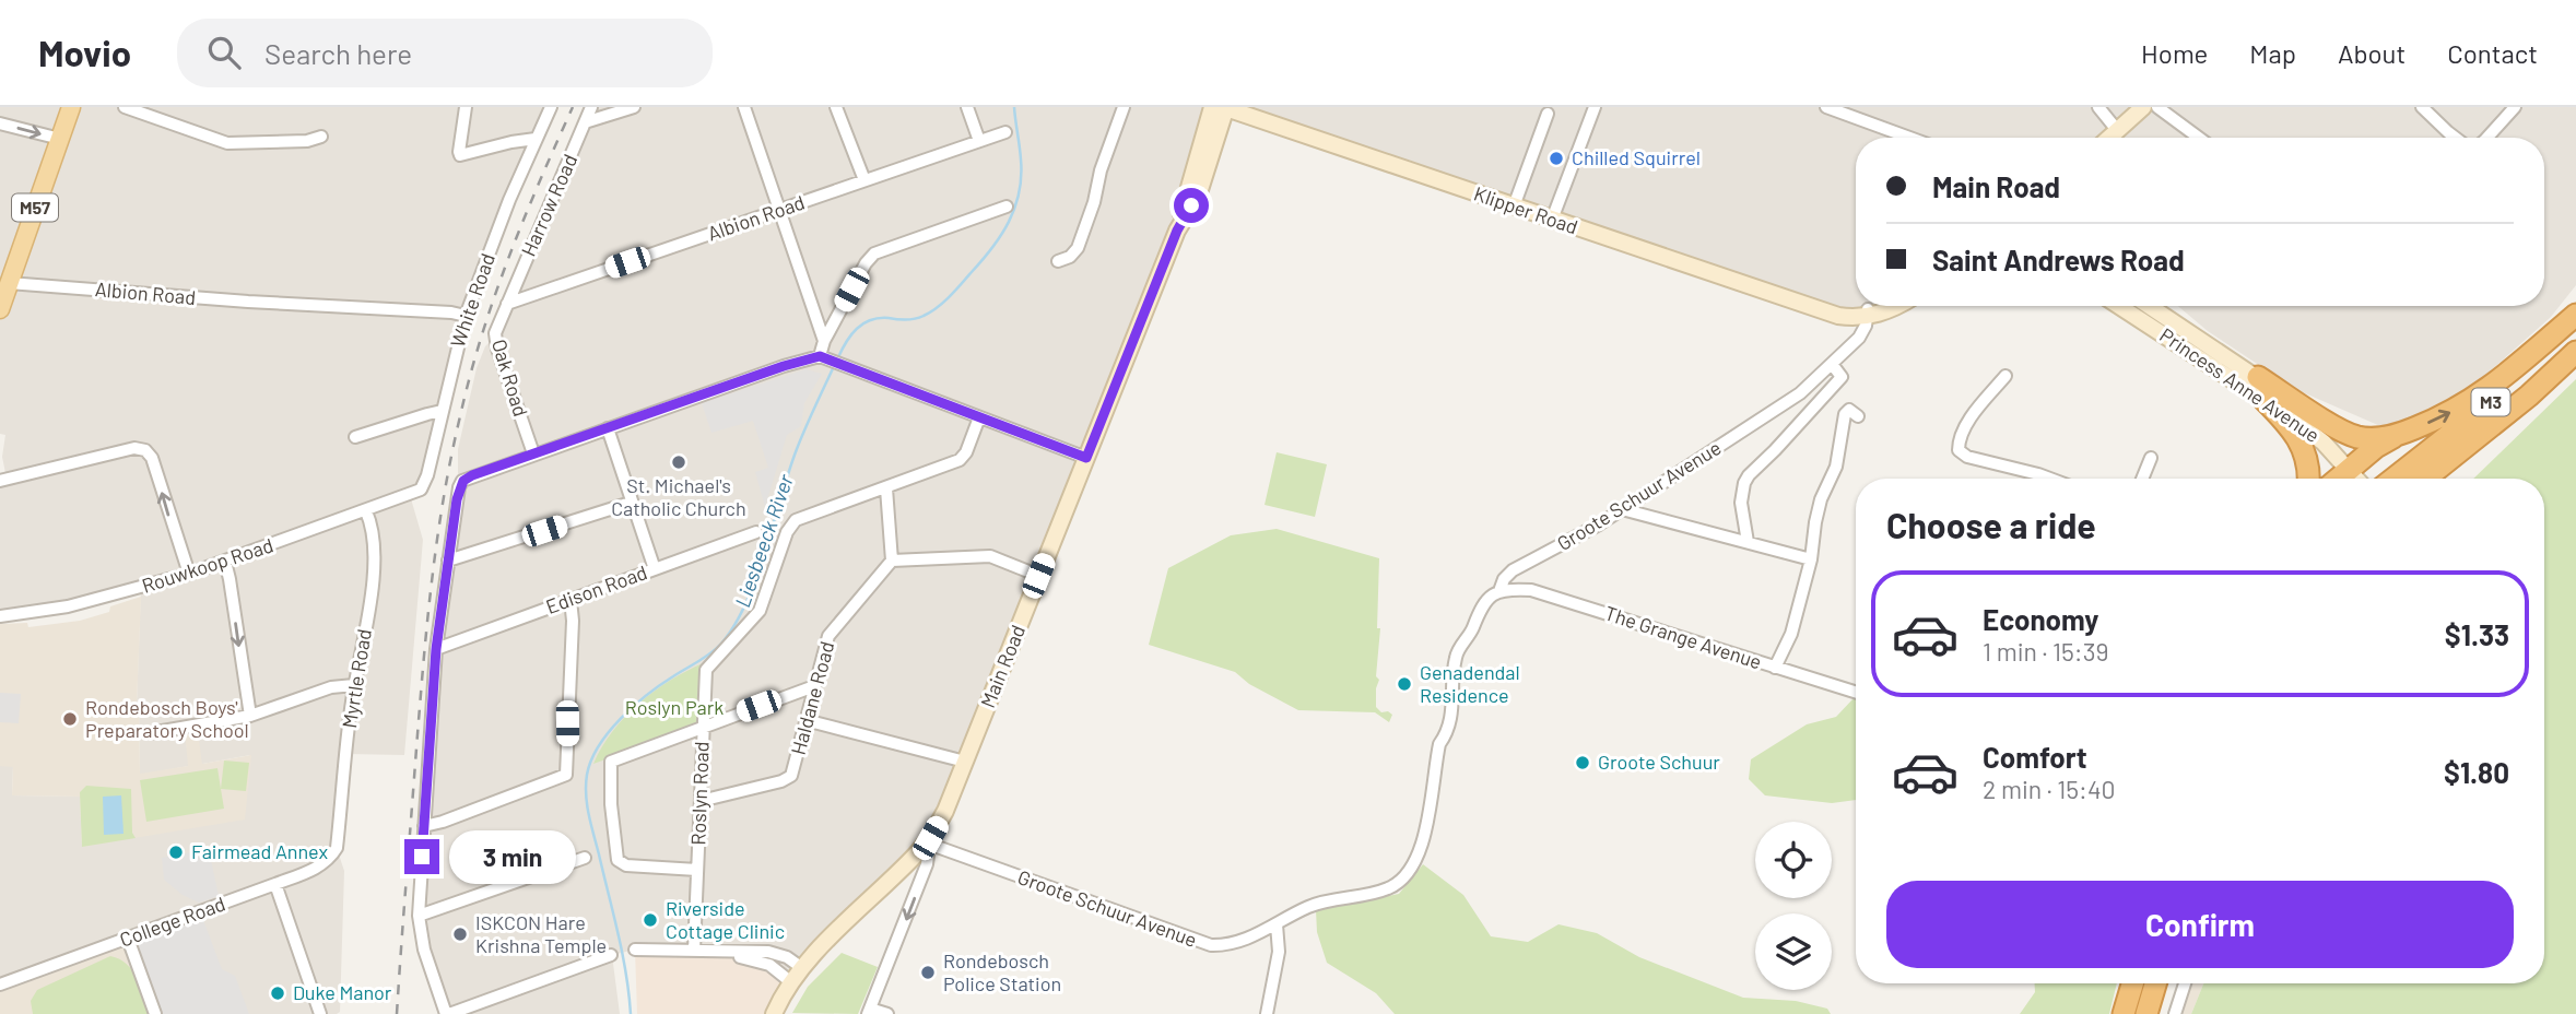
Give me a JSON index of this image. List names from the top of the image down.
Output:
{
  "streets": {
    "highway": ["M3"],
    "main road": [
      "M57",
      "Klipper Road",
      "Princess Anne Avenue",
      "Main Road"
    ],
    "street": [
      "Harrow Road",
      "Albion Road",
      "White Road",
      "Oak Road",
      "Groote Schuur Avenue",
      "Rouwkoop Road",
      "Edison Road",
      "The Grange Avenue",
      "Myrtle Road",
      "Haldane Road",
      "Roslyn Road",
      "College Road"
    ]
  },
  "crossings": [
    ["Harrow Road", "Albion Road"],
    ["Harrow Road", "Oak Road"],
    ["M57", "Albion Road"],
    ["Klipper Road", "Groote Schuur Avenue"],
    ["Klipper Road", "Main Road"],
    ["Albion Road", "White Road"],
    ["Albion Road", "Oak Road"],
    ["White Road", "Rouwkoop Road"],
    ["Groote Schuur Avenue", "The Grange Avenue"],
    ["Groote Schuur Avenue", "Main Road"],
    ["Rouwkoop Road", "Myrtle Road"],
    ["Myrtle Road", "College Road"],
    ["Haldane Road", "Roslyn Road"]
  ],
  "water": ["Liesbeeck River"],
  "parks": ["Roslyn Park"],
  "places": [
    "Chilled Squirrel",
    "St. Michael's Catholic Church",
    "Genadendal Residence",
    "Rondebosch Boys' Preparatory School",
    "Groote Schuur",
    "Fairmead Annex",
    "Riverside Cottage Clinic",
    "ISKCON Hare Krishna Temple",
    "Rondebosch Police Station",
    "Duke Manor"
  ],
  "page": {
    "header": "Movio",
    "search": "Search here",
    "nav": [
      "Home",
      "Map",
      "About",
      "Contact"
    ],
    "banner": ["Main Road", "Saint Andrews Road"],
    "heading": "Choose a ride",
    "list": [
      {
        "name": "Economy",
        "note": "1 min · 15:39",
        "value": "$1.33"
      },
      {
        "name": "Comfort",
        "note": "2 min · 15:40",
        "value": "$1.80"
      }
    ],
    "bubble": "3 min",
    "buttons": "Confirm"
  }
}
